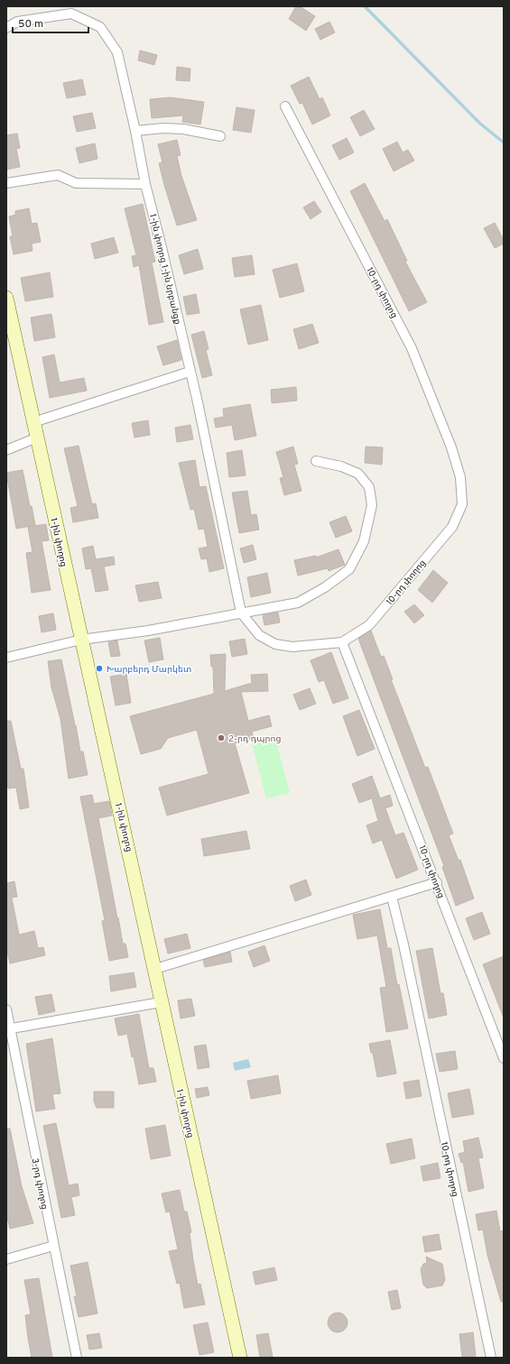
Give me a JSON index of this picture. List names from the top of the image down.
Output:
{
  "streets": {
    "main road": ["1-ին փողոց"],
    "street": ["1-ին փողոց 1-ին նրբանցք", "10-րդ փողոց", "3-րդ փողոց"]
  },
  "places": ["Խարբերդ Մարկետ", "2-րդ դպրոց"],
  "scale_bar": "50 m"
}
